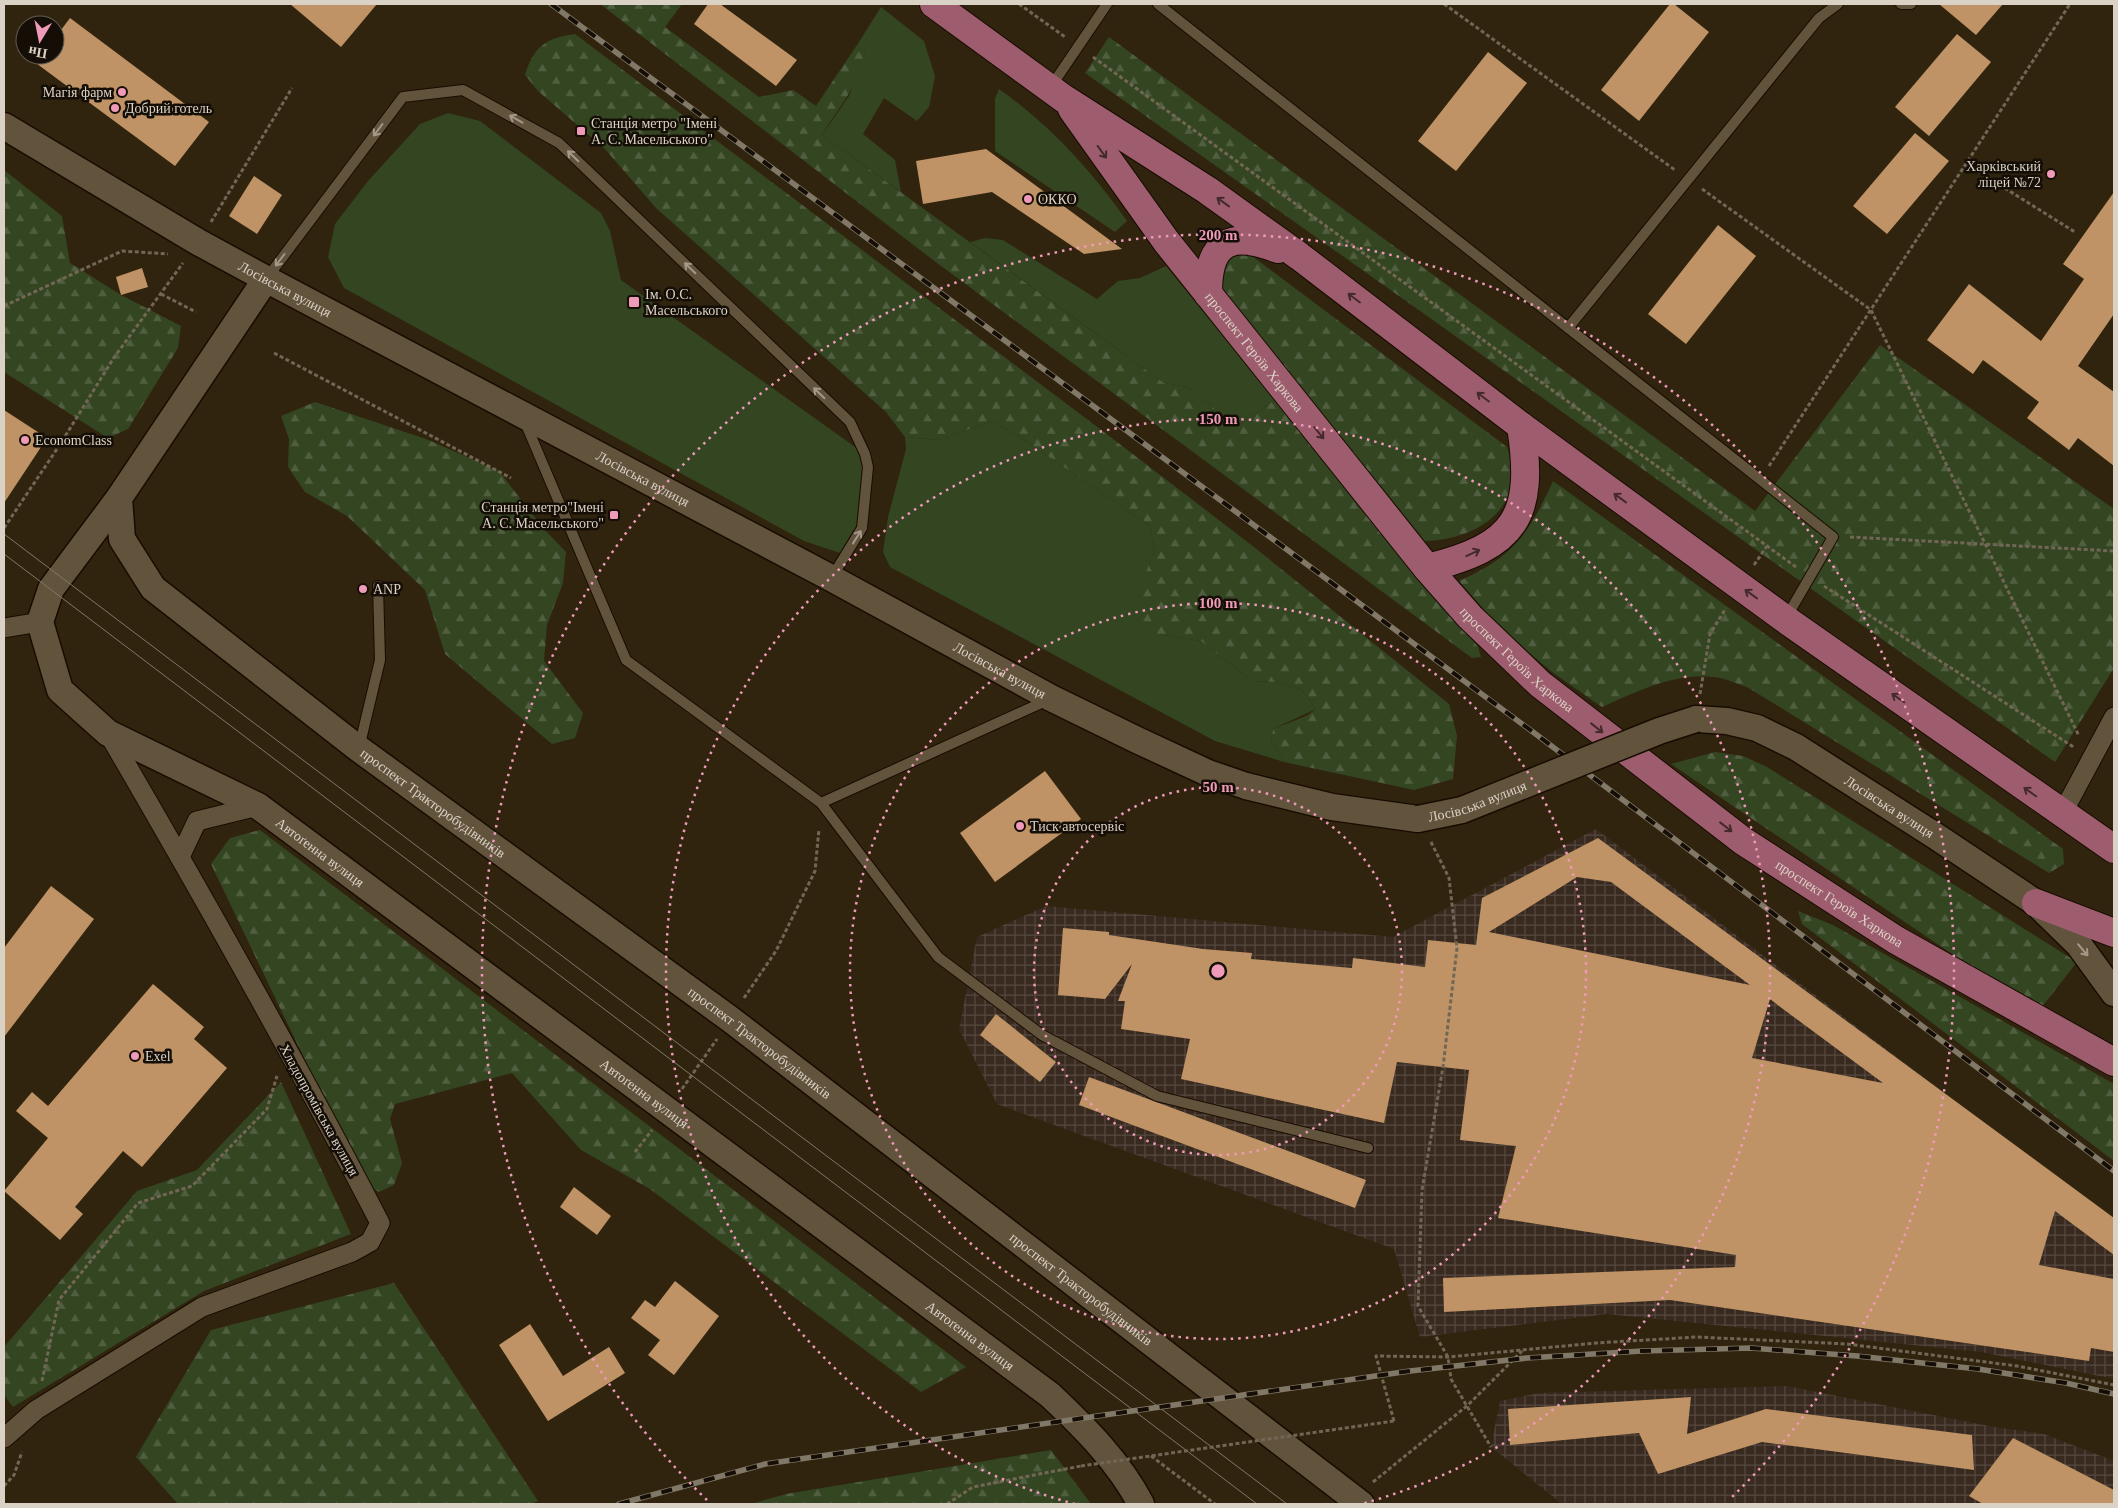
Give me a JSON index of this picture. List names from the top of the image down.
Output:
{
  "streets": {
    "main road": [
      "Лосівська вулиця",
      "проспект Героїв Харкова",
      "проспект Тракторобудівників",
      "Автоґенна вулиця",
      "Хладопромівська вулиця"
    ]
  },
  "crossings": [
    ["Автоґенна вулиця", "Хладопромівська вулиця"]
  ],
  "places": {
    "other": [
      "Магія фарм",
      "Добрий готель",
      "Харківський ліцей №72",
      "ОККО",
      "EconomClass",
      "ANP",
      "Тиск автосервіс",
      "Exel"
    ],
    "transit": ["Станція метро \"Імені А. С. Масельського\"", "Ім. О.С. Масельського", "Станція метро\"Імені А. С. Масельського\""]
  },
  "north": "bottom",
  "rings": [
    "200 m",
    "150 m",
    "100 m",
    "50 m"
  ]
}
